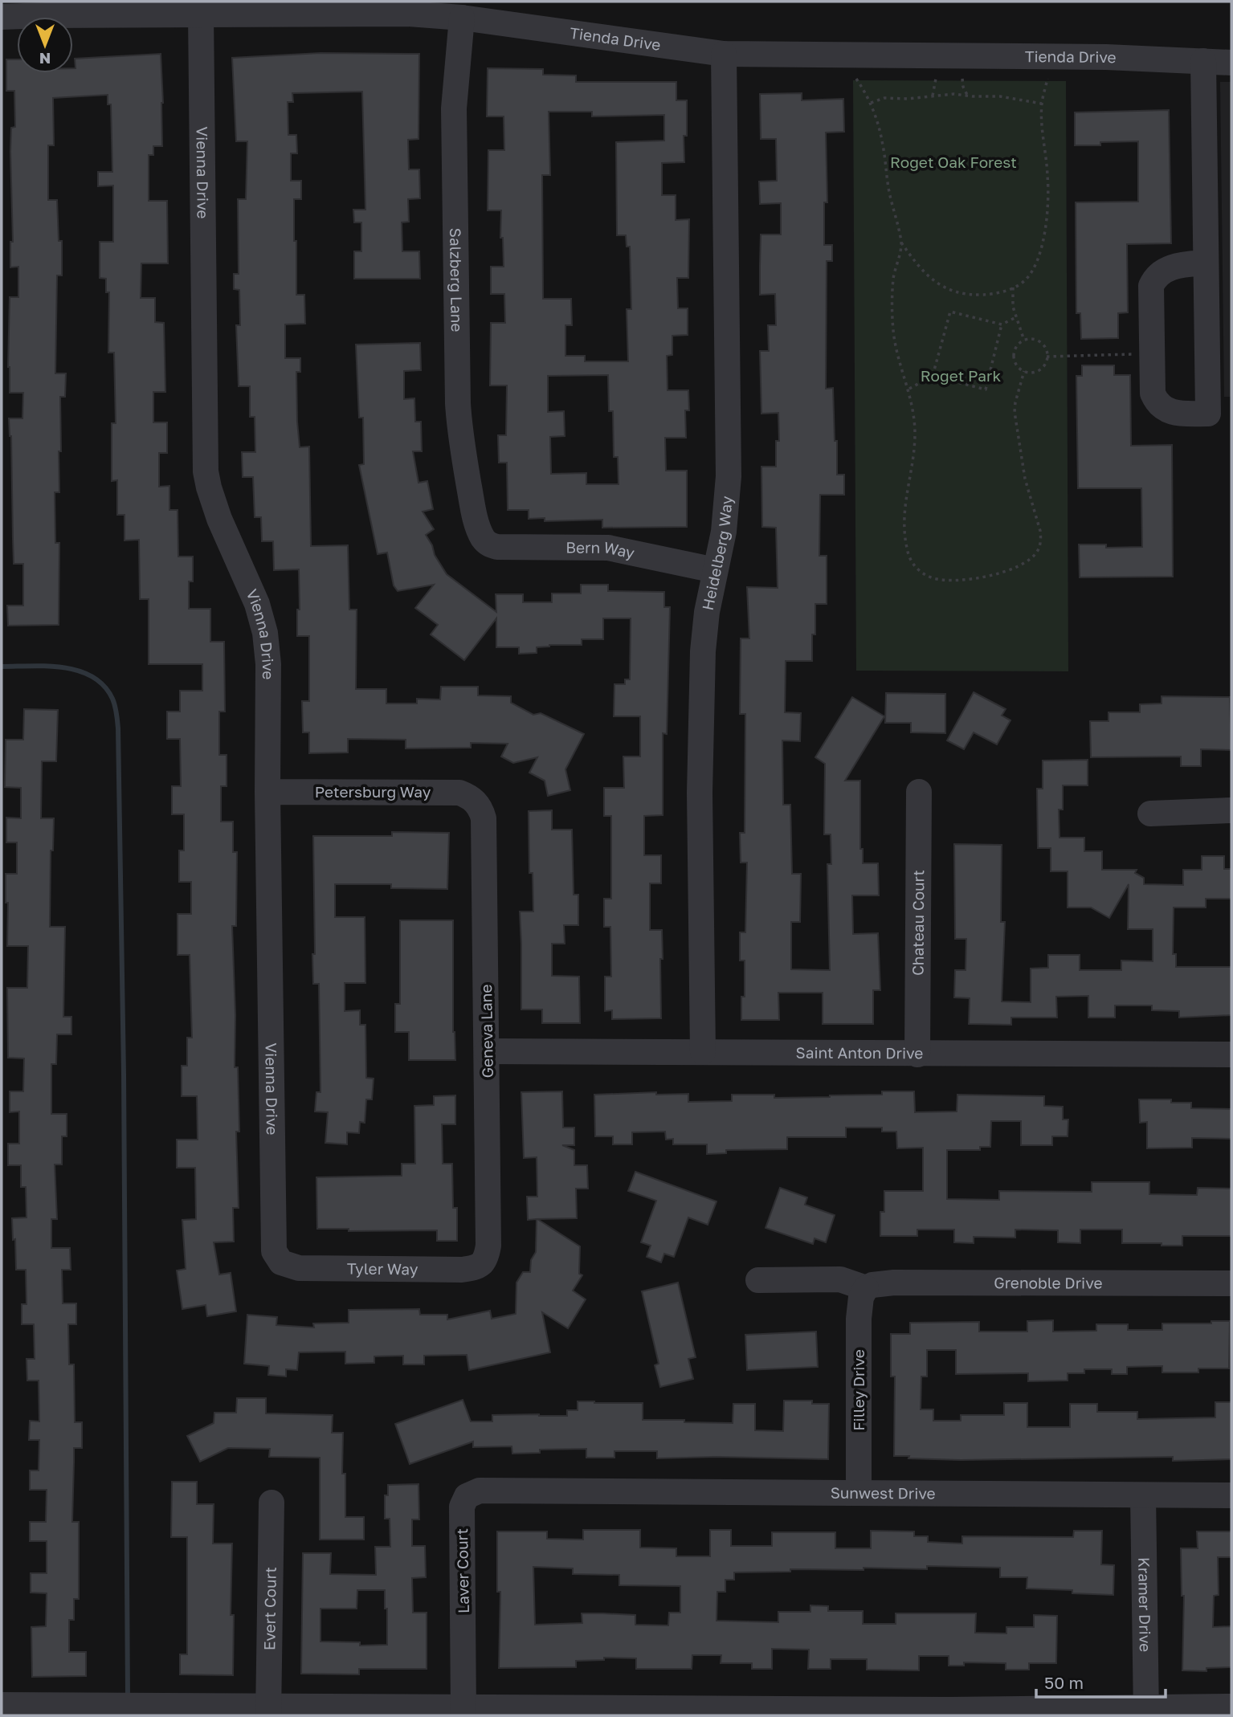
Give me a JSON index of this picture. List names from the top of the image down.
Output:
{
  "streets": {
    "street": [
      "Tienda Drive",
      "Vienna Drive",
      "Salzberg Lane",
      "Bern Way",
      "Heidelberg Way",
      "Petersburg Way",
      "Chateau Court",
      "Geneva Lane",
      "Saint Anton Drive",
      "Tyler Way",
      "Grenoble Drive",
      "Filley Drive",
      "Sunwest Drive",
      "Laver Court",
      "Kramer Drive",
      "Evert Court"
    ]
  },
  "crossings": [
    ["Tienda Drive", "Vienna Drive"],
    ["Tienda Drive", "Salzberg Lane"],
    ["Tienda Drive", "Heidelberg Way"],
    ["Vienna Drive", "Petersburg Way"],
    ["Vienna Drive", "Tyler Way"],
    ["Salzberg Lane", "Bern Way"],
    ["Bern Way", "Heidelberg Way"],
    ["Heidelberg Way", "Saint Anton Drive"],
    ["Petersburg Way", "Geneva Lane"],
    ["Chateau Court", "Saint Anton Drive"],
    ["Geneva Lane", "Saint Anton Drive"],
    ["Geneva Lane", "Tyler Way"],
    ["Grenoble Drive", "Filley Drive"],
    ["Filley Drive", "Sunwest Drive"],
    ["Sunwest Drive", "Laver Court"],
    ["Sunwest Drive", "Kramer Drive"]
  ],
  "parks": ["Roget Oak Forest", "Roget Park"],
  "scale_bar": "50 m",
  "north": "bottom"
}
